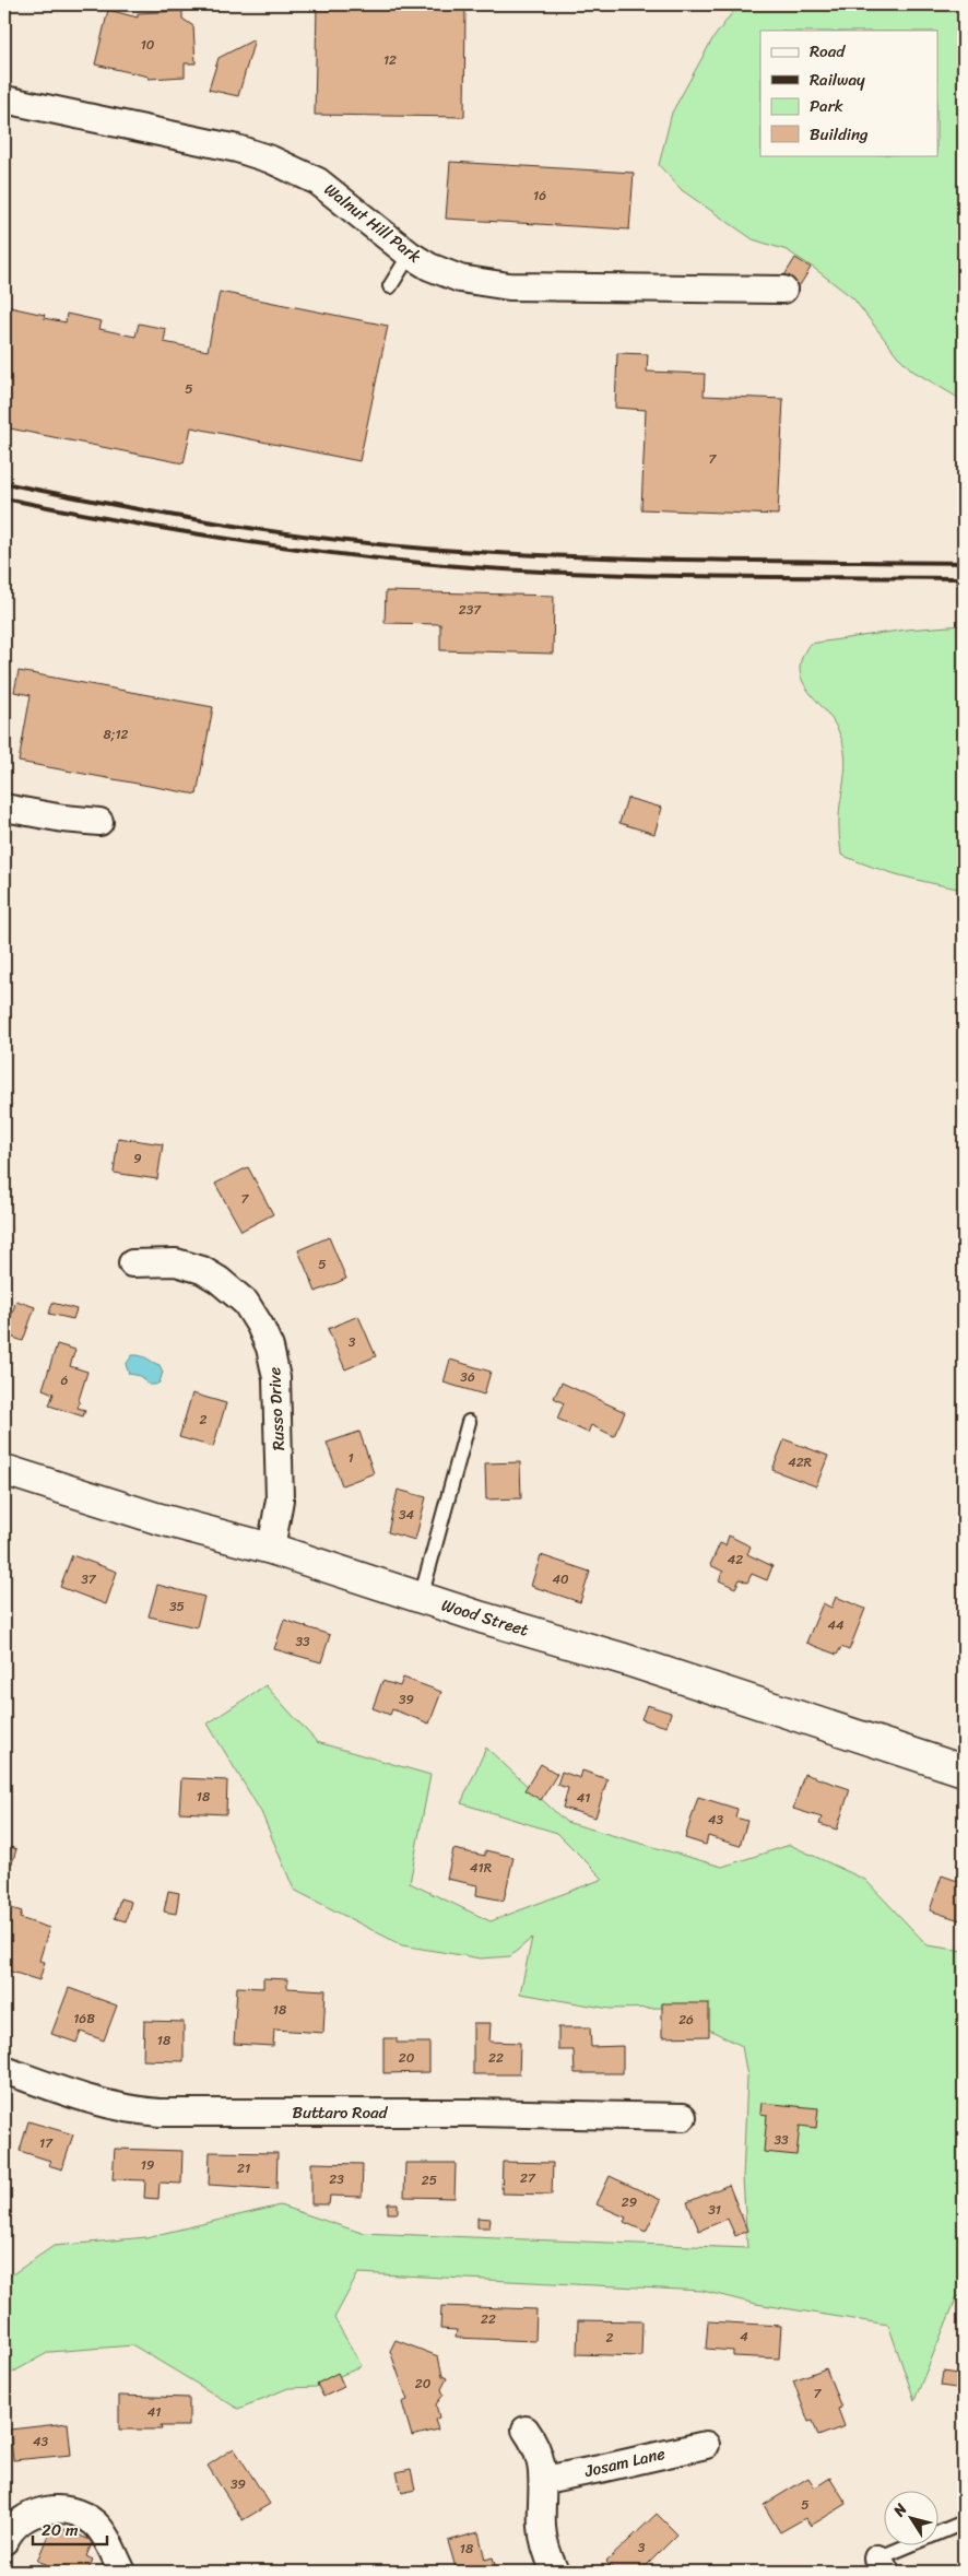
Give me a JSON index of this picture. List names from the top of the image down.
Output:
{
  "streets": {
    "street": [
      "Walnut Hill Park",
      "Russo Drive",
      "Wood Street",
      "Buttaro Road",
      "Josam Lane"
    ]
  },
  "crossings": [
    ["Russo Drive", "Wood Street"]
  ],
  "house_numbers": [
    "10",
    "12",
    "16",
    "5",
    "7",
    "237",
    "8;12",
    "9",
    "7",
    "5",
    "3",
    "36",
    "6",
    "2",
    "1",
    "42R",
    "34",
    "42",
    "37",
    "40",
    "35",
    "44",
    "33",
    "39",
    "18",
    "41",
    "43",
    "41R",
    "18",
    "16B",
    "26",
    "18",
    "20",
    "22",
    "33",
    "17",
    "19",
    "21",
    "27",
    "23",
    "25",
    "29",
    "31",
    "22",
    "4",
    "2",
    "20",
    "7",
    "41",
    "43",
    "39",
    "5",
    "3",
    "18"
  ],
  "legend": [
    "Road",
    "Railway",
    "Park",
    "Building"
  ],
  "scale_bar": "20 m",
  "north": "top left"
}
